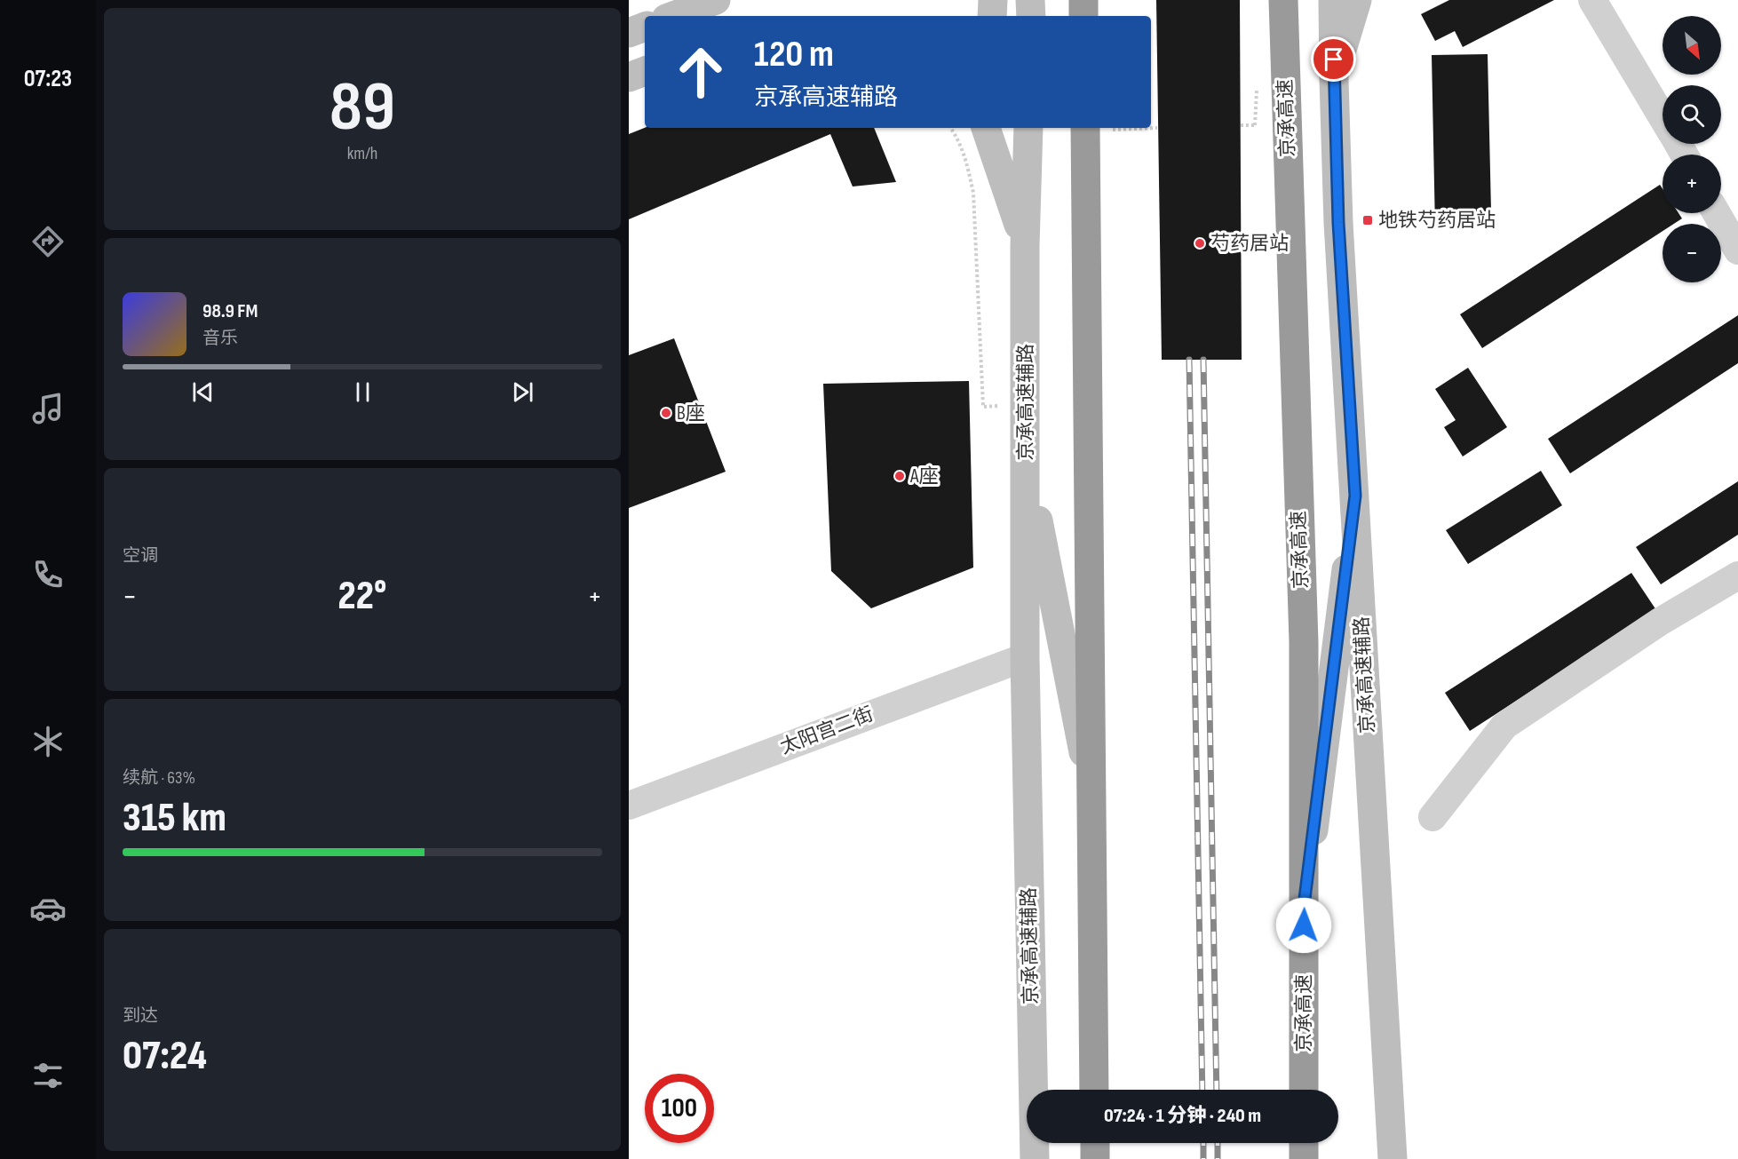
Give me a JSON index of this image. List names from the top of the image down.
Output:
{
  "streets": {
    "highway": ["京承高速"],
    "street": ["京承高速辅路", "太阳宫二街"]
  },
  "crossings": [
    ["京承高速辅路", "太阳宫二街"]
  ],
  "places": {
    "transit": ["地铁芍药居站"],
    "other": ["芍药居站", "B座", "A座"]
  },
  "north": "bottom right",
  "page": {
    "tabs": "07:23",
    "tile": [
      ["89", "km/h"],
      "空调",
      ["续航 · 63%", "315 km"],
      ["到达", "07:24"]
    ],
    "map_buttons": ["+", "−"],
    "turn": ["120 m", "京承高速辅路"],
    "song": ["98.9 FM", "音乐"],
    "heat": ["−", "22°", "+"],
    "limit": "100",
    "trip": "07:24 · 1 分钟 · 240 m"
  }
}
